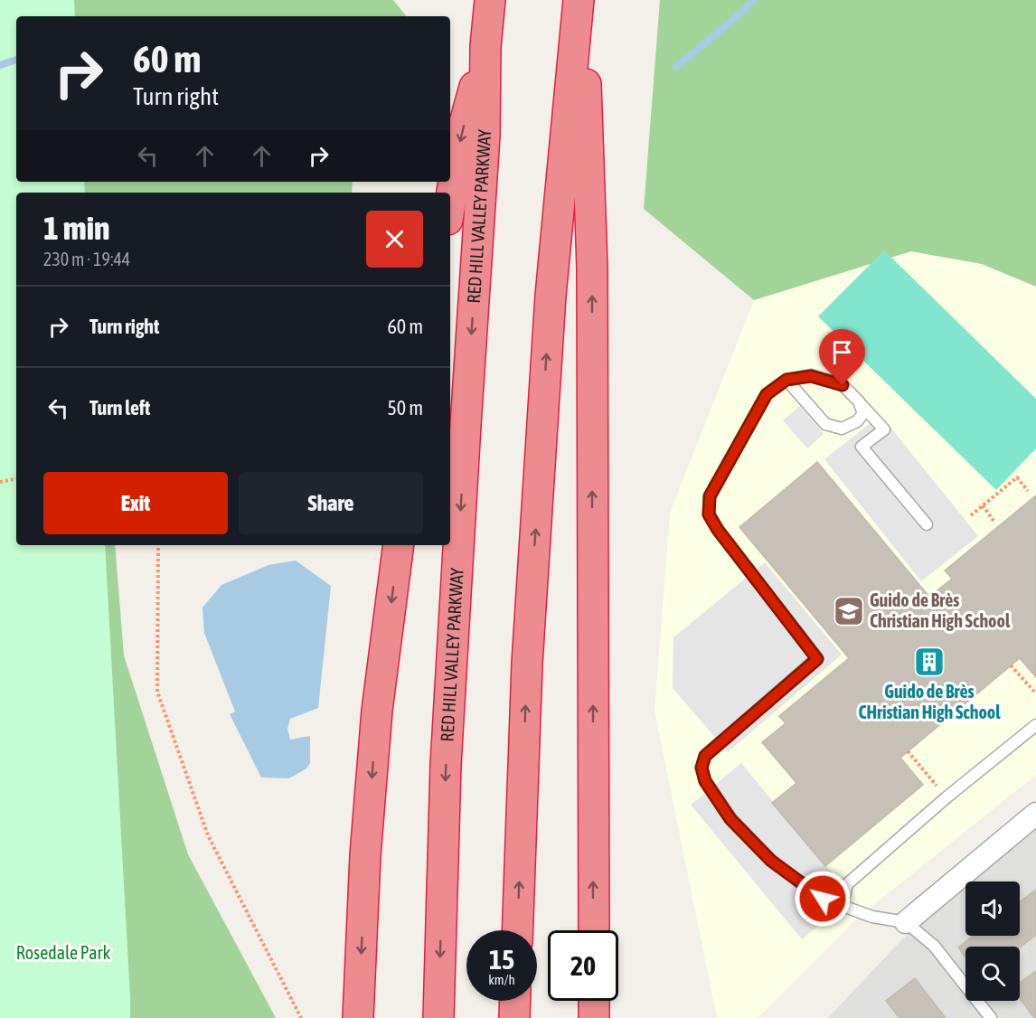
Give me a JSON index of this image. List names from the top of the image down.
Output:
{
  "streets": {
    "highway": ["RED HILL VALLEY PARKWAY"]
  },
  "parks": ["Rosedale Park"],
  "places": {
    "school or university": ["Guido de Brès Christian High School"],
    "building": ["Guido de Brès CHristian High School"]
  },
  "page": {
    "turn": ["60 m", "Turn right"],
    "heading": ["1 min", "230 m · 19:44"],
    "list": [
      {
        "name": "Turn right",
        "value": "60 m"
      },
      {
        "name": "Turn left",
        "value": "50 m"
      }
    ],
    "buttons": ["Exit", "Share"],
    "speed": "15 km/h",
    "limit": "20"
  }
}
